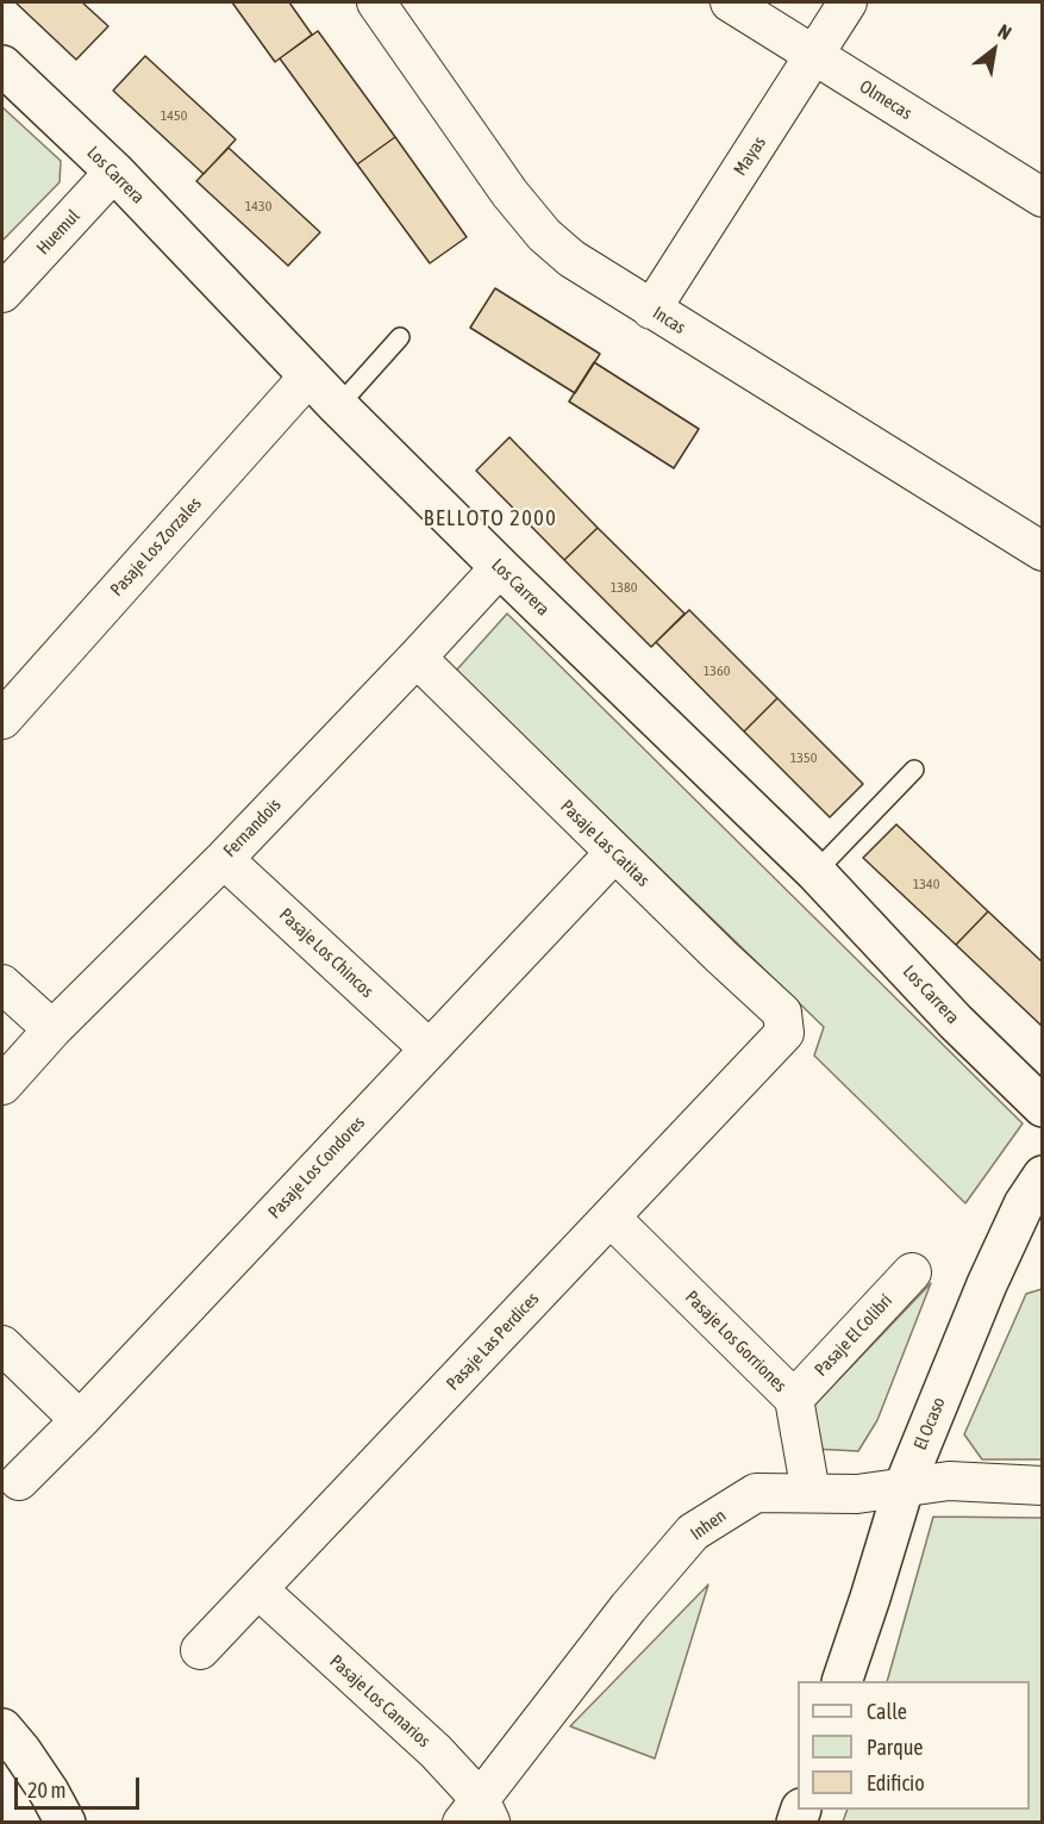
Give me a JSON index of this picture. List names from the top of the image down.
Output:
{
  "streets": {
    "street": [
      "Olmecas",
      "Mayas",
      "Los Carrera",
      "Huemul",
      "Incas",
      "Pasaje Los Zorzales",
      "Fernandois",
      "Pasaje Las Catitas",
      "Pasaje Los Chincos",
      "Pasaje Los Condores",
      "Pasaje El Colibrí",
      "Pasaje Las Perdices",
      "Pasaje Los Gorriones",
      "El Ocaso",
      "Inhen",
      "Pasaje Los Canarios"
    ]
  },
  "crossings": [
    ["Olmecas", "Mayas"],
    ["Mayas", "Incas"],
    ["Los Carrera", "Huemul"],
    ["Los Carrera", "Pasaje Los Zorzales"],
    ["Los Carrera", "Fernandois"],
    ["Fernandois", "Pasaje Las Catitas"],
    ["Fernandois", "Pasaje Los Chincos"],
    ["Pasaje Las Catitas", "Pasaje Los Condores"],
    ["Pasaje Las Catitas", "Pasaje Las Perdices"],
    ["Pasaje Los Chincos", "Pasaje Los Condores"],
    ["Pasaje El Colibrí", "Pasaje Los Gorriones"],
    ["Pasaje Las Perdices", "Pasaje Los Gorriones"],
    ["Pasaje Las Perdices", "Pasaje Los Canarios"],
    ["Pasaje Los Gorriones", "Inhen"],
    ["El Ocaso", "Inhen"],
    ["Inhen", "Pasaje Los Canarios"]
  ],
  "districts": ["BELLOTO 2000"],
  "house_numbers": [
    "1450",
    "1430",
    "1380",
    "1360",
    "1350",
    "1340"
  ],
  "legend": ["Calle", "Parque", "Edificio"],
  "scale_bar": "20 m",
  "north": "top right"
}
